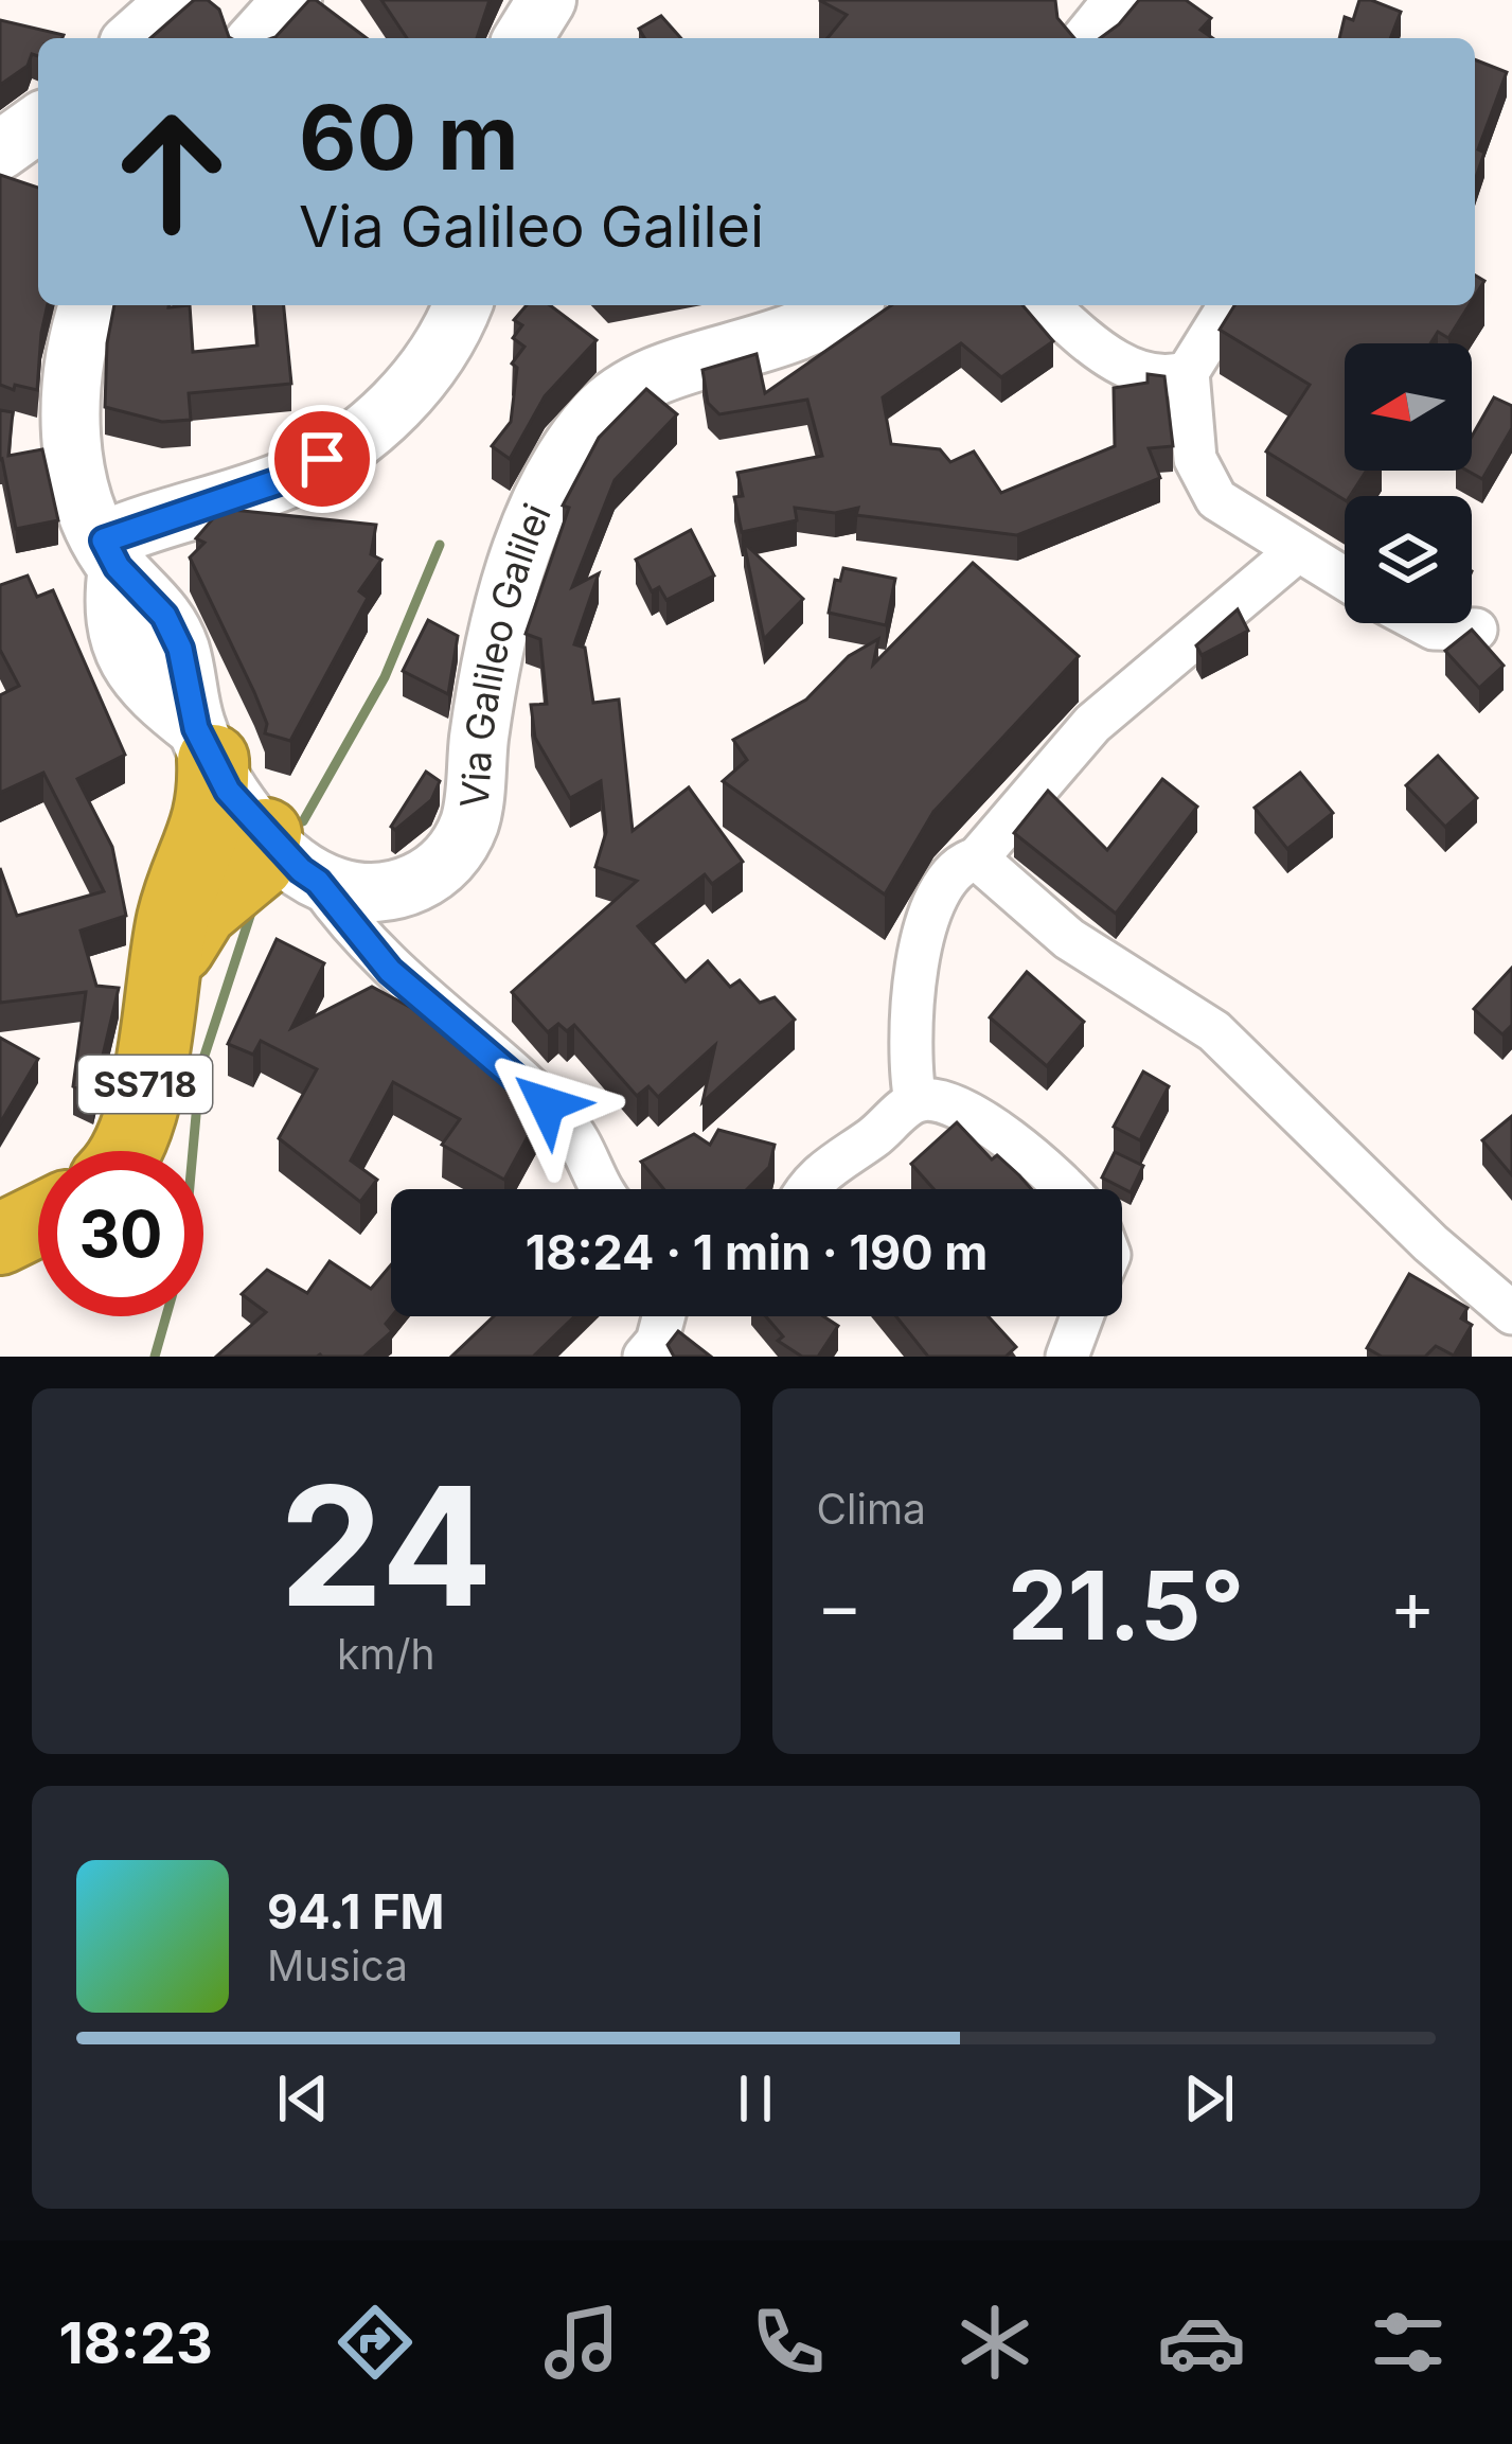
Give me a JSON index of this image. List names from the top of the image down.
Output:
{
  "streets": {
    "highway": ["SS718"],
    "main road": ["Via Galileo Galilei"]
  },
  "crossings": [
    ["Via Galileo Galilei", "SS718"]
  ],
  "north": "left",
  "page": {
    "turn": ["60 m", "Via Galileo Galilei"],
    "limit": "30",
    "trip": "18:24 · 1 min · 190 m",
    "tile": [
      ["24", "km/h"],
      "Clima"
    ],
    "heat": ["−", "21.5°", "+"],
    "song": ["94.1 FM", "Musica"],
    "tabs": "18:23"
  }
}
